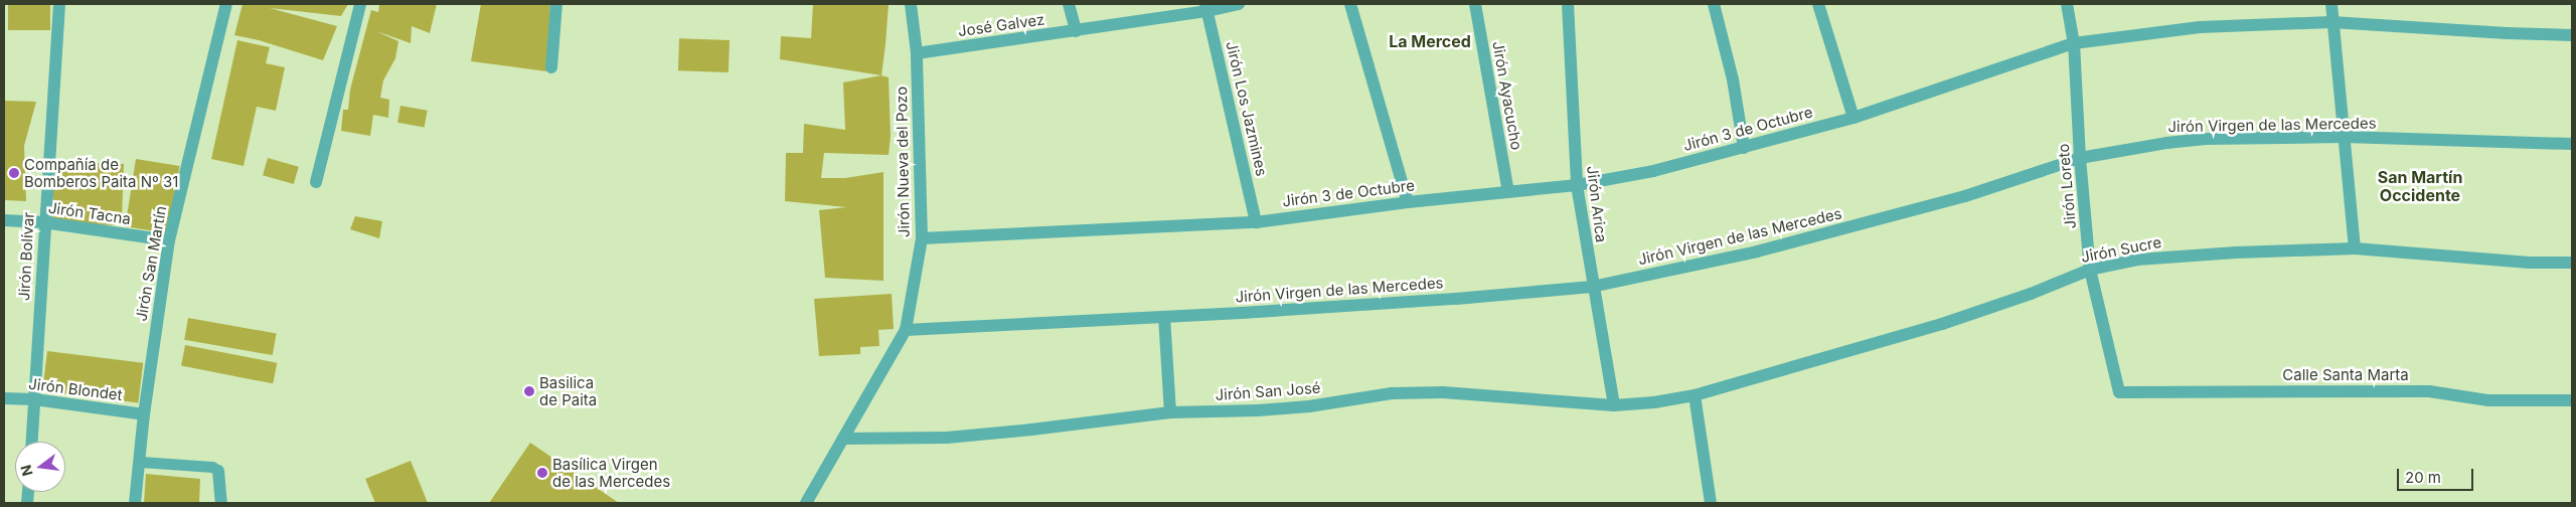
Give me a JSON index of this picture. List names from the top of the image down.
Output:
{
  "streets": {
    "street": [
      "José Galvez",
      "Jirón Ayacucho",
      "Jirón Los Jazmines",
      "Jirón Virgen de las Mercedes",
      "Jirón 3 de Octubre",
      "Jirón Nueva del Pozo",
      "Jirón Loreto",
      "Jirón Arica",
      "Jirón Tacna",
      "Jirón Sucre",
      "Jirón Bolívar",
      "Jirón San Martín",
      "Calle Santa Marta",
      "Jirón Blondet",
      "Jirón San José"
    ]
  },
  "crossings": [
    ["José Galvez", "Jirón Los Jazmines"],
    ["José Galvez", "Jirón Nueva del Pozo"],
    ["Jirón Ayacucho", "Jirón 3 de Octubre"],
    ["Jirón Los Jazmines", "Jirón 3 de Octubre"],
    ["Jirón Virgen de las Mercedes", "Jirón Nueva del Pozo"],
    ["Jirón Virgen de las Mercedes", "Jirón Loreto"],
    ["Jirón Virgen de las Mercedes", "Jirón Arica"],
    ["Jirón 3 de Octubre", "Jirón Nueva del Pozo"],
    ["Jirón 3 de Octubre", "Jirón Loreto"],
    ["Jirón 3 de Octubre", "Jirón Arica"],
    ["Jirón Nueva del Pozo", "Jirón San José"],
    ["Jirón Loreto", "Jirón Sucre"],
    ["Jirón Loreto", "Calle Santa Marta"],
    ["Jirón Arica", "Jirón San José"],
    ["Jirón Tacna", "Jirón Bolívar"],
    ["Jirón Tacna", "Jirón San Martín"],
    ["Jirón Sucre", "Jirón San José"],
    ["Jirón Bolívar", "Jirón Blondet"],
    ["Jirón San Martín", "Jirón Blondet"]
  ],
  "districts": ["La Merced", "San Martín Occidente"],
  "places": ["Compañía de Bomberos Paita Nº 31", "Basilica de Paita", "Basílica Virgen de las Mercedes"],
  "scale_bar": "20 m",
  "north": "left"
}
